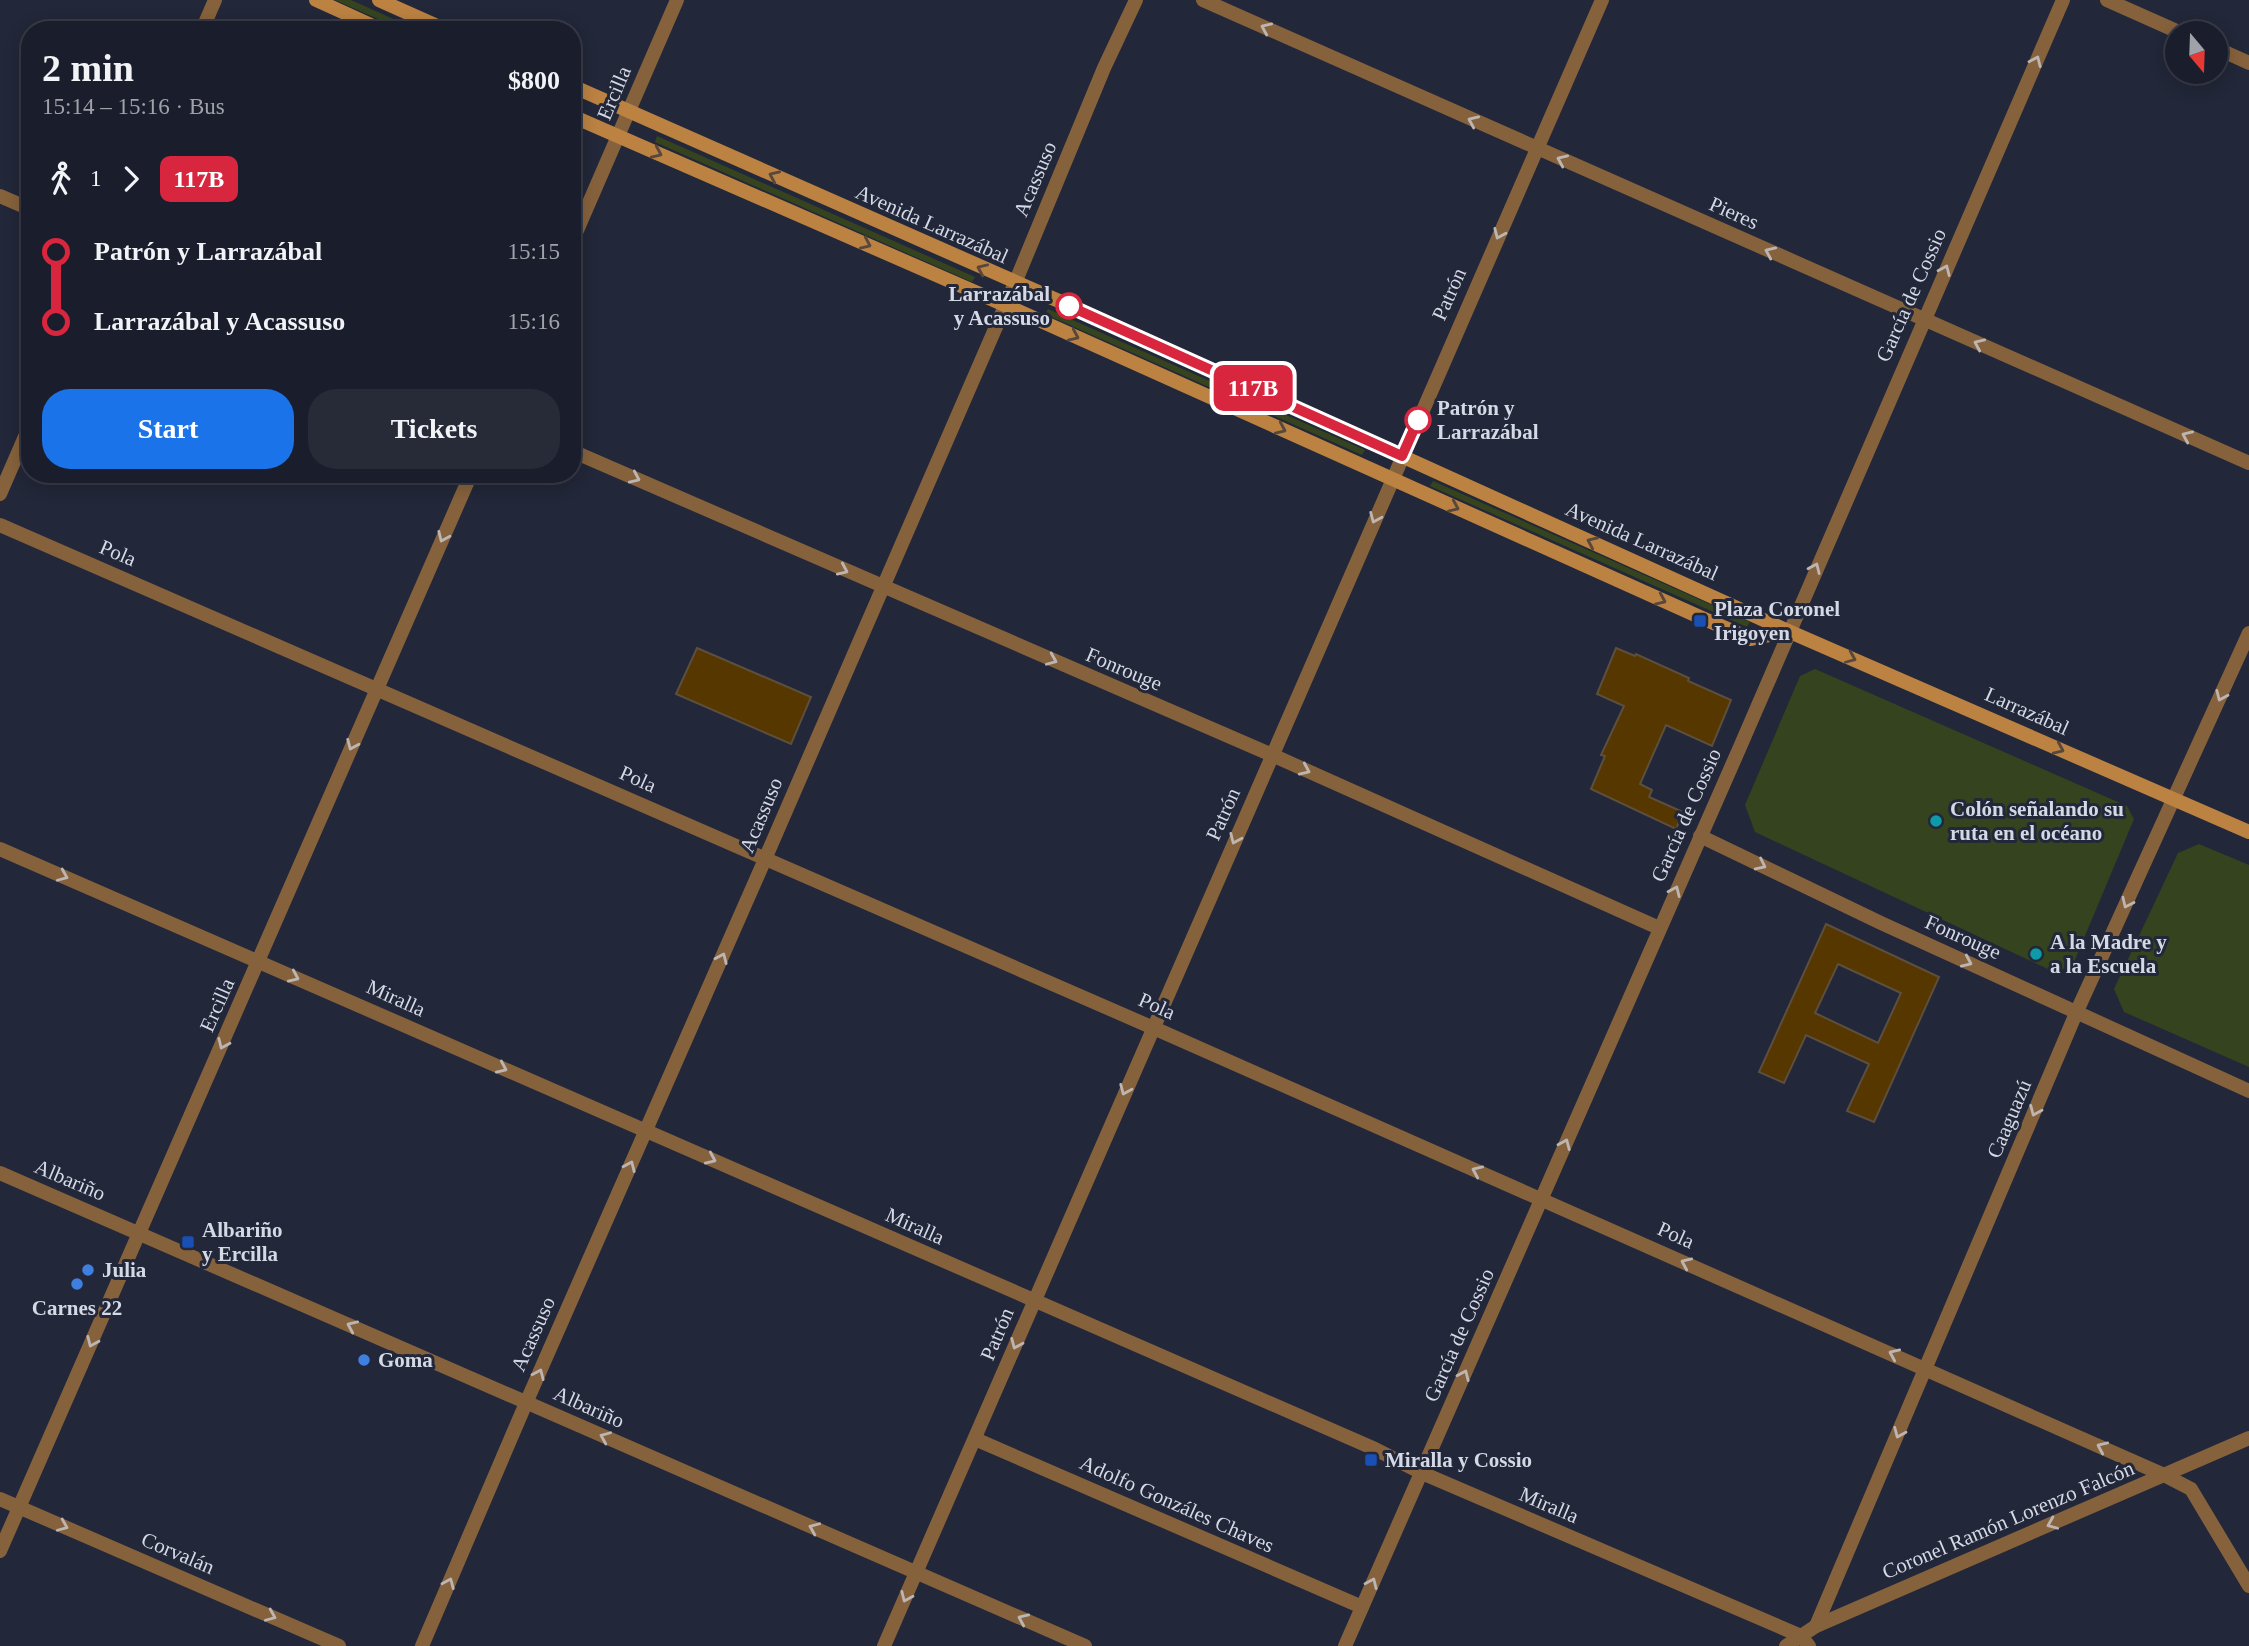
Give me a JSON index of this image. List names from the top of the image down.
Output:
{
  "streets": {
    "street": [
      "Ercilla",
      "Acassuso",
      "Pieres",
      "Avenida Larrazábal",
      "Patrón",
      "García de Cossio",
      "Pola",
      "Fonrouge",
      "Larrazábal",
      "Miralla",
      "Caaguazú",
      "Albariño",
      "Adolfo Gonzáles Chaves",
      "Coronel Ramón Lorenzo Falcón",
      "Corvalán"
    ]
  },
  "crossings": [
    ["Ercilla", "Avenida Larrazábal"],
    ["Ercilla", "Pola"],
    ["Ercilla", "Miralla"],
    ["Ercilla", "Albariño"],
    ["Ercilla", "Corvalán"],
    ["Acassuso", "Avenida Larrazábal"],
    ["Acassuso", "Pola"],
    ["Acassuso", "Fonrouge"],
    ["Acassuso", "Miralla"],
    ["Acassuso", "Albariño"],
    ["Pieres", "Patrón"],
    ["Pieres", "García de Cossio"],
    ["Avenida Larrazábal", "Patrón"],
    ["Avenida Larrazábal", "García de Cossio"],
    ["Avenida Larrazábal", "Larrazábal"],
    ["Patrón", "Pola"],
    ["Patrón", "Fonrouge"],
    ["Patrón", "Miralla"],
    ["Patrón", "Albariño"],
    ["Patrón", "Adolfo Gonzáles Chaves"],
    ["García de Cossio", "Pola"],
    ["García de Cossio", "Fonrouge"],
    ["García de Cossio", "Larrazábal"],
    ["García de Cossio", "Miralla"],
    ["García de Cossio", "Adolfo Gonzáles Chaves"],
    ["Pola", "Caaguazú"],
    ["Pola", "Coronel Ramón Lorenzo Falcón"],
    ["Fonrouge", "Caaguazú"],
    ["Larrazábal", "Caaguazú"],
    ["Miralla", "Coronel Ramón Lorenzo Falcón"],
    ["Caaguazú", "Coronel Ramón Lorenzo Falcón"]
  ],
  "one_way": [
    "Ercilla",
    "Acassuso",
    "Pieres",
    "Patrón",
    "García de Cossio",
    "Pola",
    "Fonrouge",
    "Larrazábal",
    "Miralla",
    "Caaguazú",
    "Albariño",
    "Coronel Ramón Lorenzo Falcón",
    "Corvalán"
  ],
  "places": {
    "other": [
      "Larrazábal y Acassuso",
      "Patrón y Larrazábal",
      "Colón señalando su ruta en el océano",
      "A la Madre y a la Escuela",
      "Julia",
      "Carnes 22",
      "Goma"
    ],
    "transit": ["Plaza Coronel Irigoyen", "Albariño y Ercilla", "Miralla y Cossio"]
  },
  "lines": ["bus line 117B"],
  "north": "bottom",
  "page": {
    "on_map": "117B",
    "heading": ["2 min", "15:14 – 15:16 · Bus", "$800"],
    "legs": ["1", "117B"],
    "list": [
      {
        "name": "Patrón y Larrazábal",
        "value": "15:15"
      },
      {
        "name": "Larrazábal y Acassuso",
        "value": "15:16"
      }
    ],
    "buttons": ["Start", "Tickets"]
  }
}
